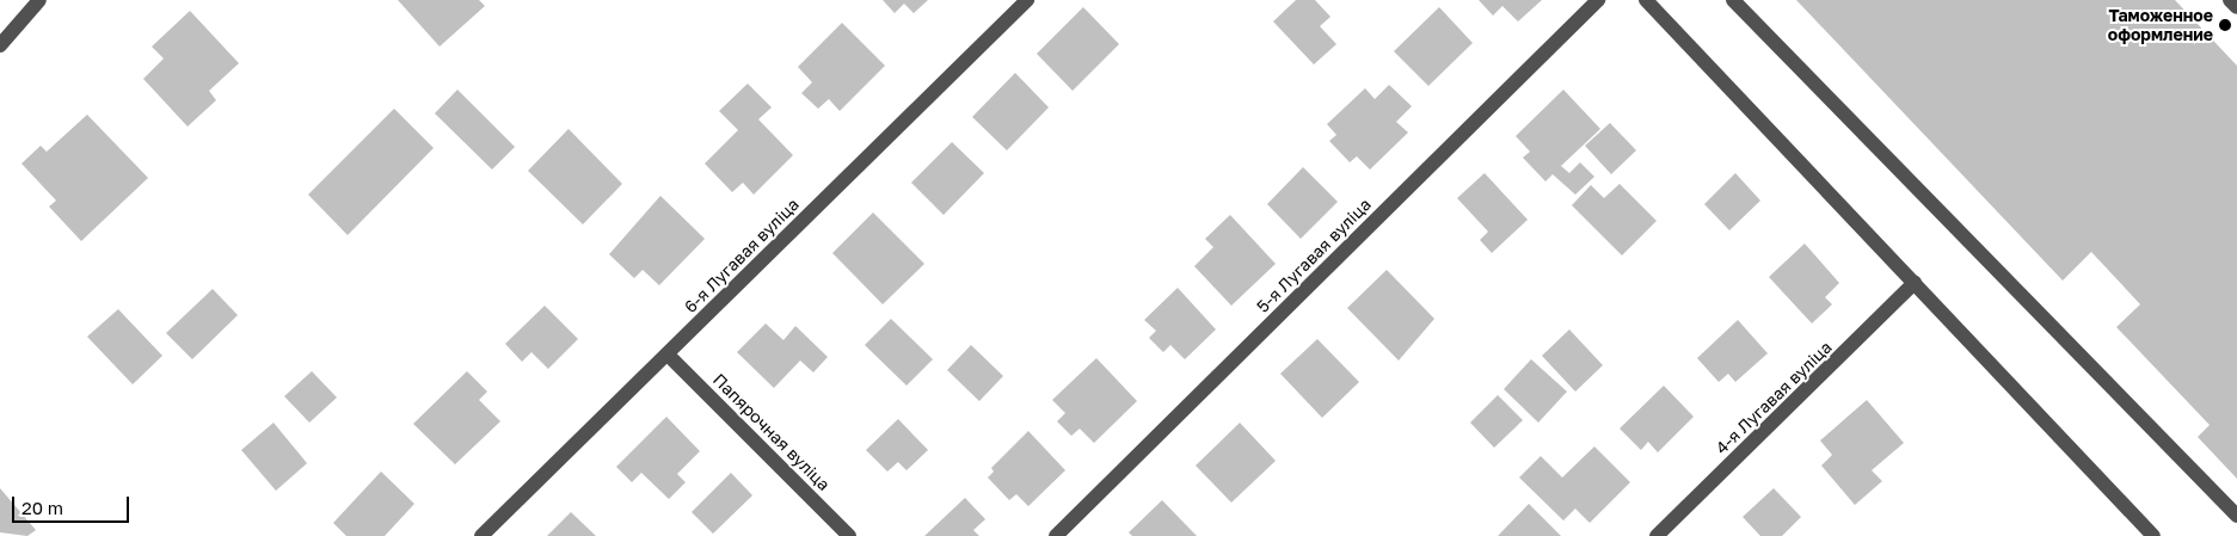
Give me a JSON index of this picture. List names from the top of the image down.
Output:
{
  "streets": {
    "street": [
      "6-я Лугавая вуліца",
      "5-я Лугавая вуліца",
      "4-я Лугавая вуліца",
      "Папярочная вуліца"
    ]
  },
  "crossings": [
    ["6-я Лугавая вуліца", "Папярочная вуліца"]
  ],
  "places": ["Таможенное оформление"],
  "scale_bar": "20 m"
}
